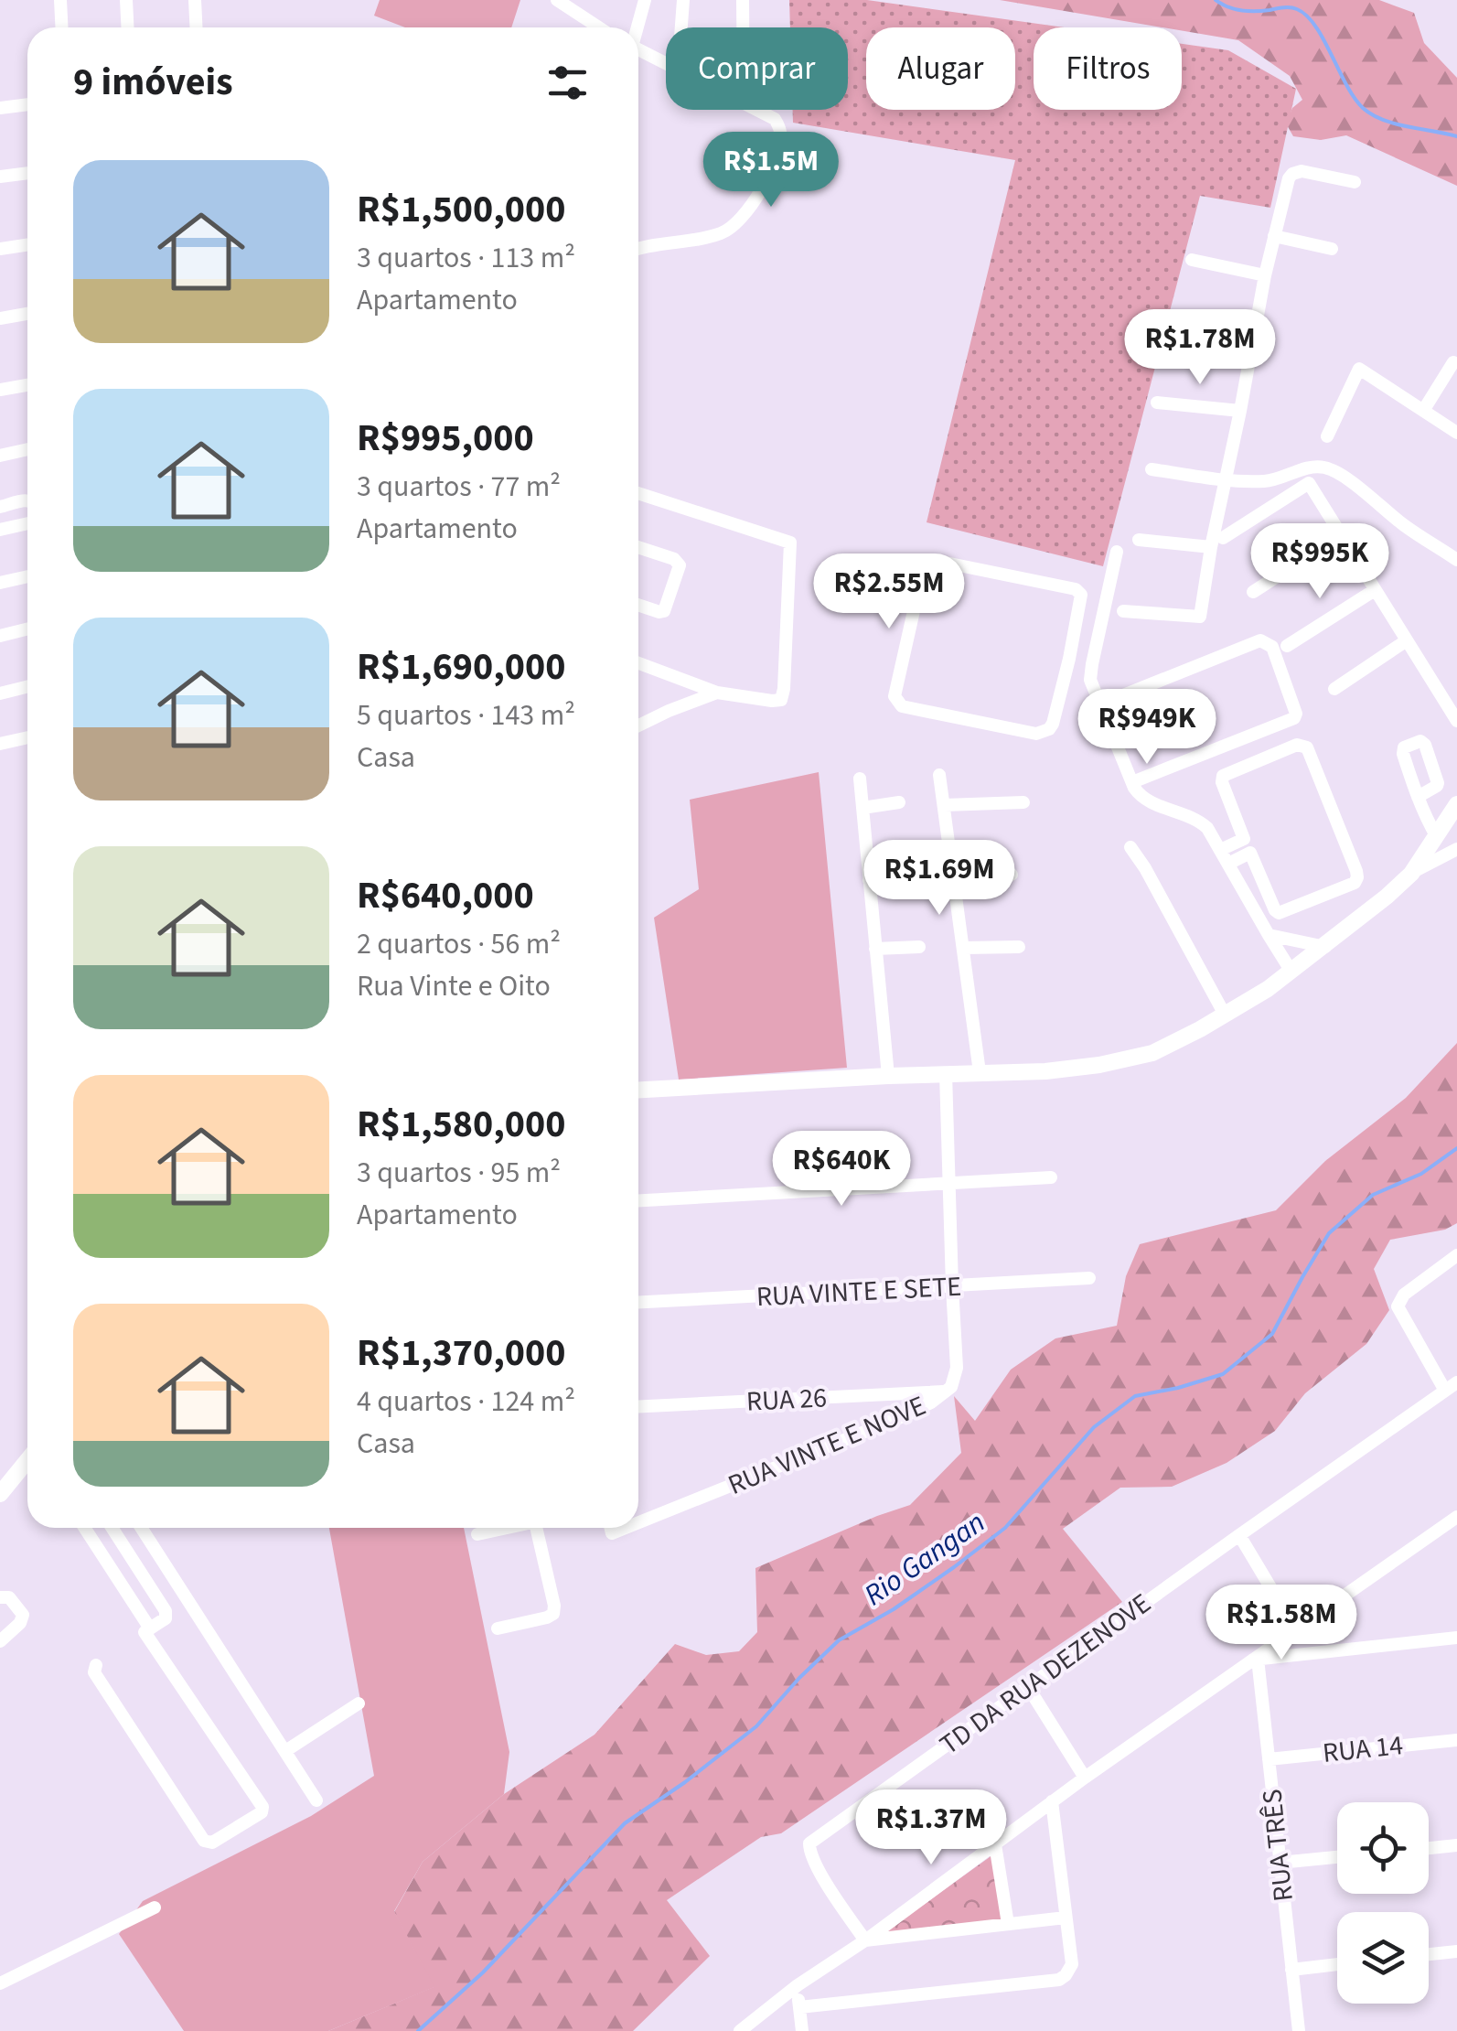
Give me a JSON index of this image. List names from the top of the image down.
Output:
{
  "streets": {
    "street": [
      "RUA VINTE E SETE",
      "RUA 26",
      "RUA VINTE E NOVE",
      "TD DA RUA DEZENOVE",
      "RUA 14",
      "RUA TRÊS"
    ]
  },
  "crossings": [
    ["RUA VINTE E SETE", "RUA VINTE E NOVE"],
    ["RUA 26", "RUA VINTE E NOVE"],
    ["RUA 14", "RUA TRÊS"]
  ],
  "water": ["Rio Gangan"],
  "page": {
    "chip": ["Comprar", "Alugar", "Filtros"],
    "heading": "9 imóveis",
    "price": [
      "R$1.5M",
      "R$1.78M",
      "R$995K",
      "R$2.55M",
      "R$949K",
      "R$1.69M",
      "R$640K",
      "R$1.58M",
      "R$1.37M"
    ],
    "list": [
      {
        "name": "R$1,500,000",
        "note": "3 quartos · 113 m² · Apartamento"
      },
      {
        "name": "R$995,000",
        "note": "3 quartos · 77 m² · Apartamento"
      },
      {
        "name": "R$1,690,000",
        "note": "5 quartos · 143 m² · Casa"
      },
      {
        "name": "R$640,000",
        "note": "2 quartos · 56 m² · Rua Vinte e Oito"
      },
      {
        "name": "R$1,580,000",
        "note": "3 quartos · 95 m² · Apartamento"
      },
      {
        "name": "R$1,370,000",
        "note": "4 quartos · 124 m² · Casa"
      }
    ]
  }
}
